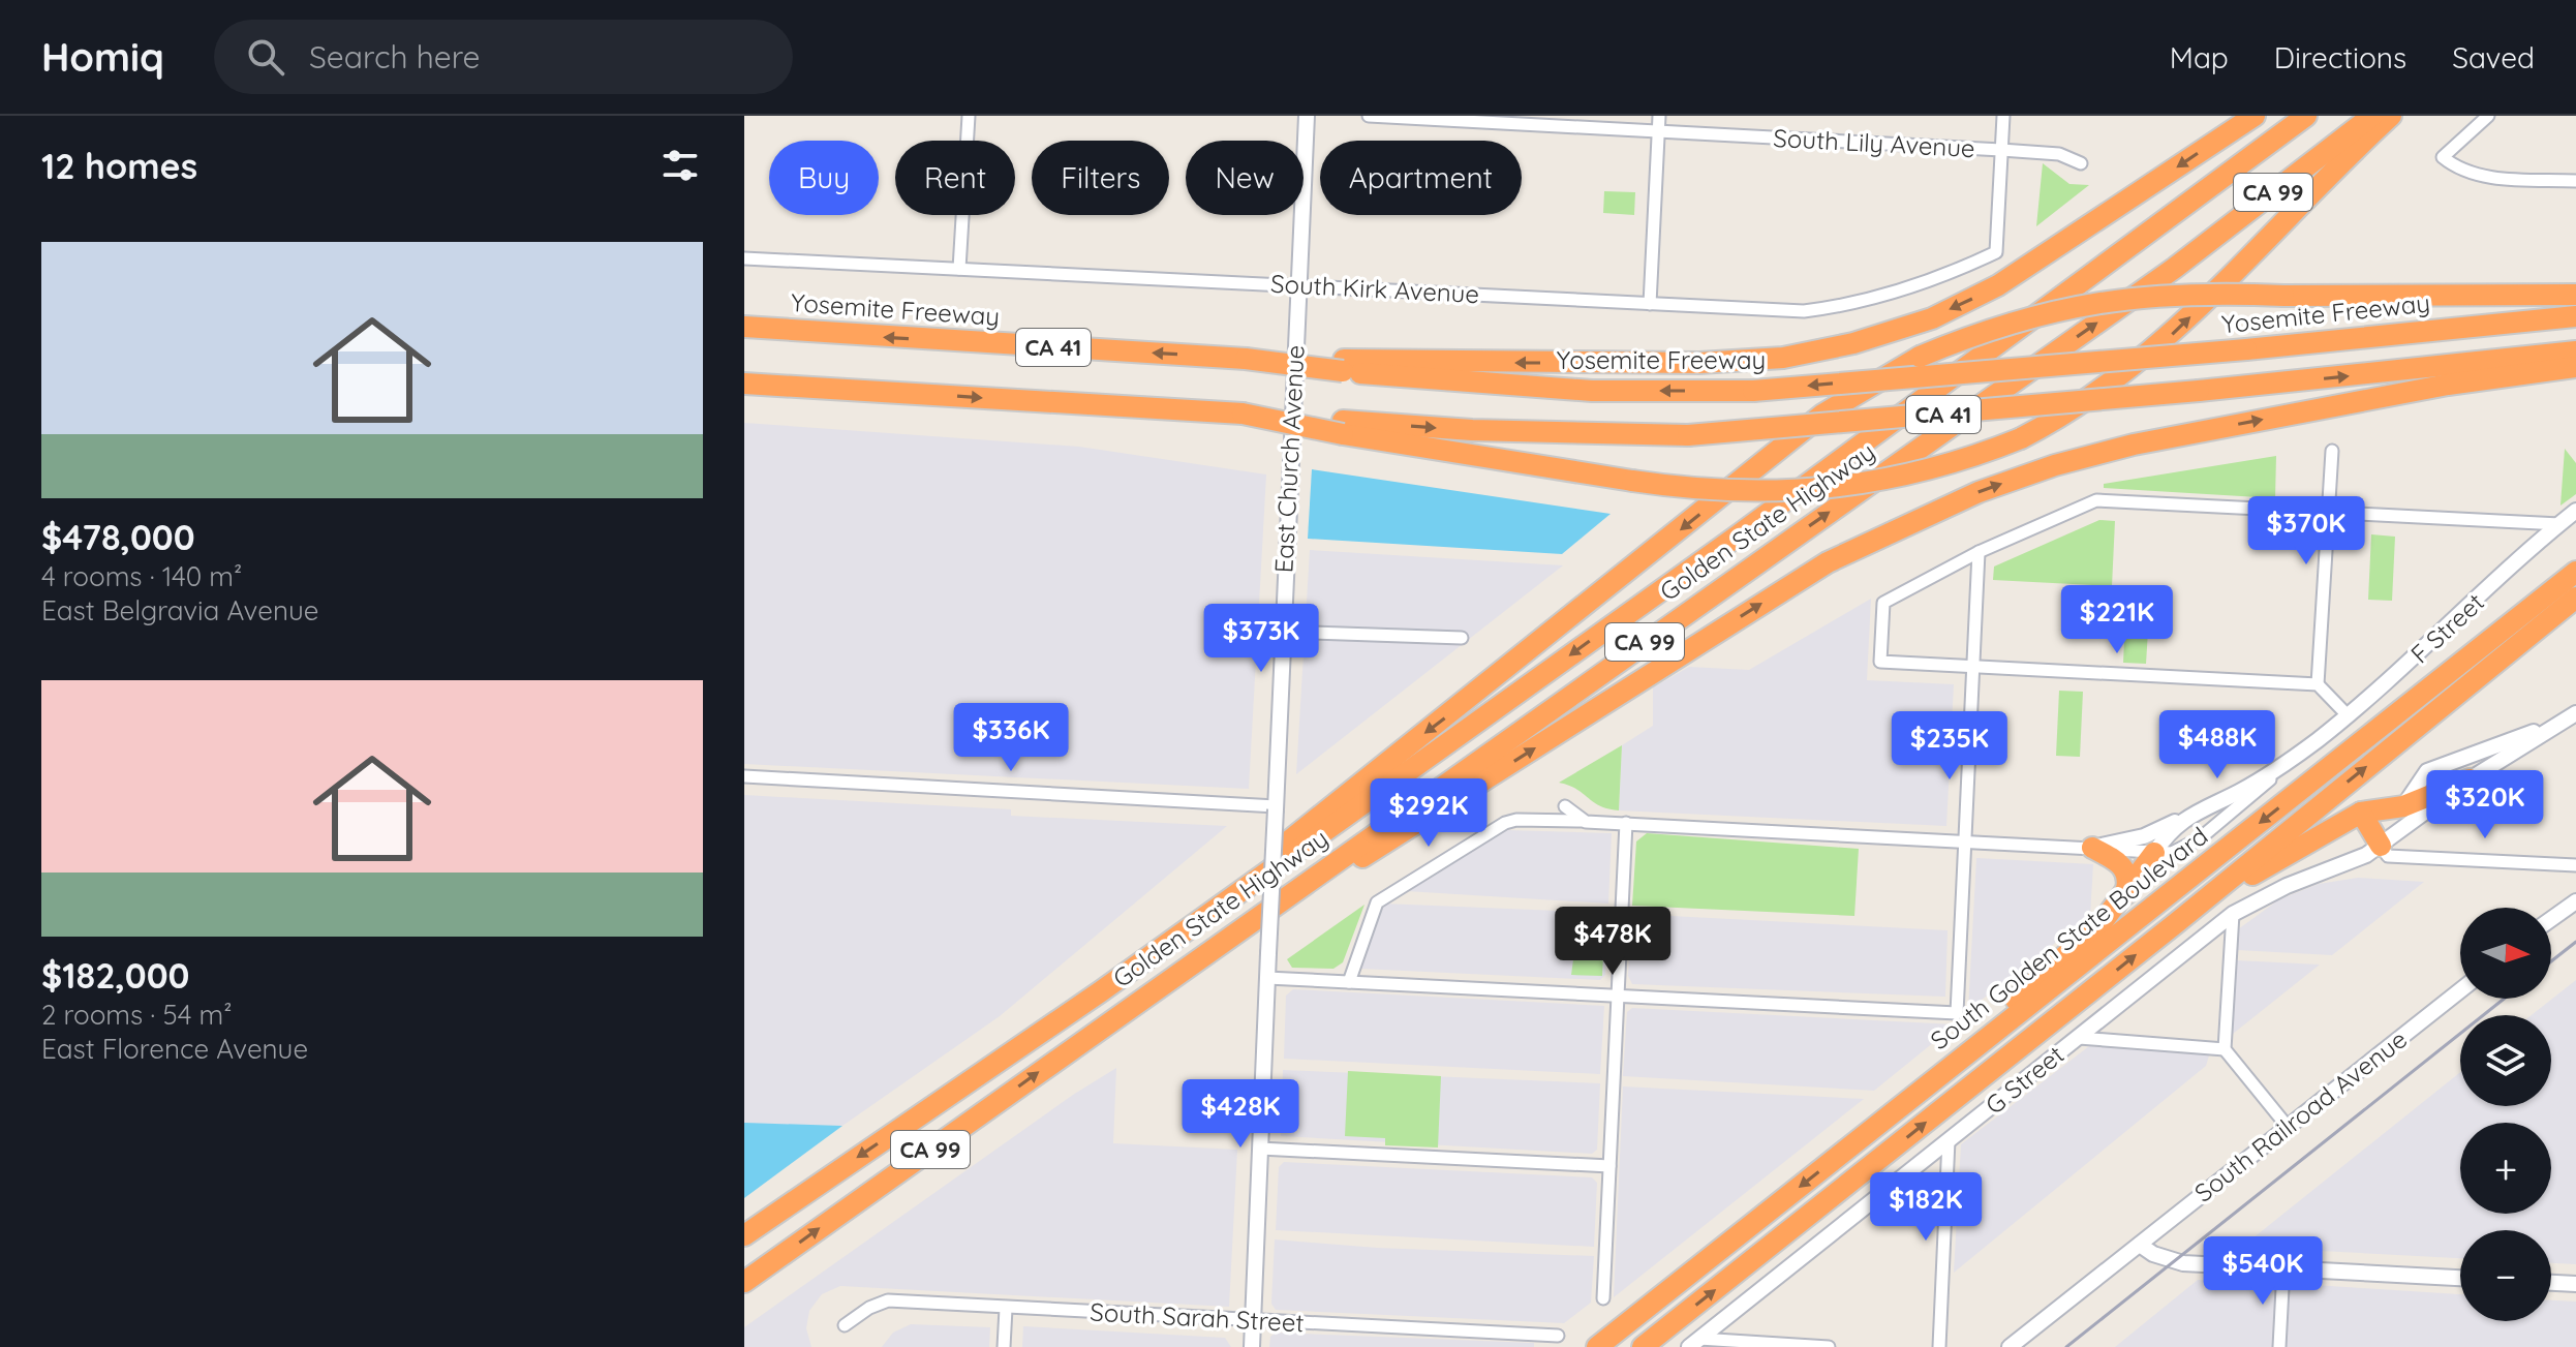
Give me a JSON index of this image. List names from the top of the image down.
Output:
{
  "streets": {
    "highway": [
      "CA 99",
      "Yosemite Freeway",
      "CA 41",
      "Golden State Highway",
      "South Golden State Boulevard"
    ],
    "street": [
      "South Lily Avenue",
      "South Kirk Avenue",
      "East Church Avenue",
      "F Street",
      "G Street",
      "South Railroad Avenue",
      "South Sarah Street"
    ]
  },
  "crossings": [
    ["South Lily Avenue", "South Kirk Avenue"],
    ["South Kirk Avenue", "East Church Avenue"],
    ["East Church Avenue", "South Sarah Street"]
  ],
  "north": "right",
  "page": {
    "header": "Homiq",
    "search": "Search here",
    "nav": ["Map", "Directions", "Saved"],
    "heading": "12 homes",
    "chip": [
      "Buy",
      "Rent",
      "Filters",
      "New",
      "Apartment"
    ],
    "list": [
      {
        "name": "$478,000",
        "note": "4 rooms · 140 m² · East Belgravia Avenue"
      },
      {
        "name": "$182,000",
        "note": "2 rooms · 54 m² · East Florence Avenue"
      }
    ],
    "price": [
      "$370K",
      "$221K",
      "$373K",
      "$336K",
      "$488K",
      "$235K",
      "$320K",
      "$292K",
      "$478K",
      "$428K",
      "$182K",
      "$540K"
    ],
    "map_buttons": ["+", "−"]
  }
}
